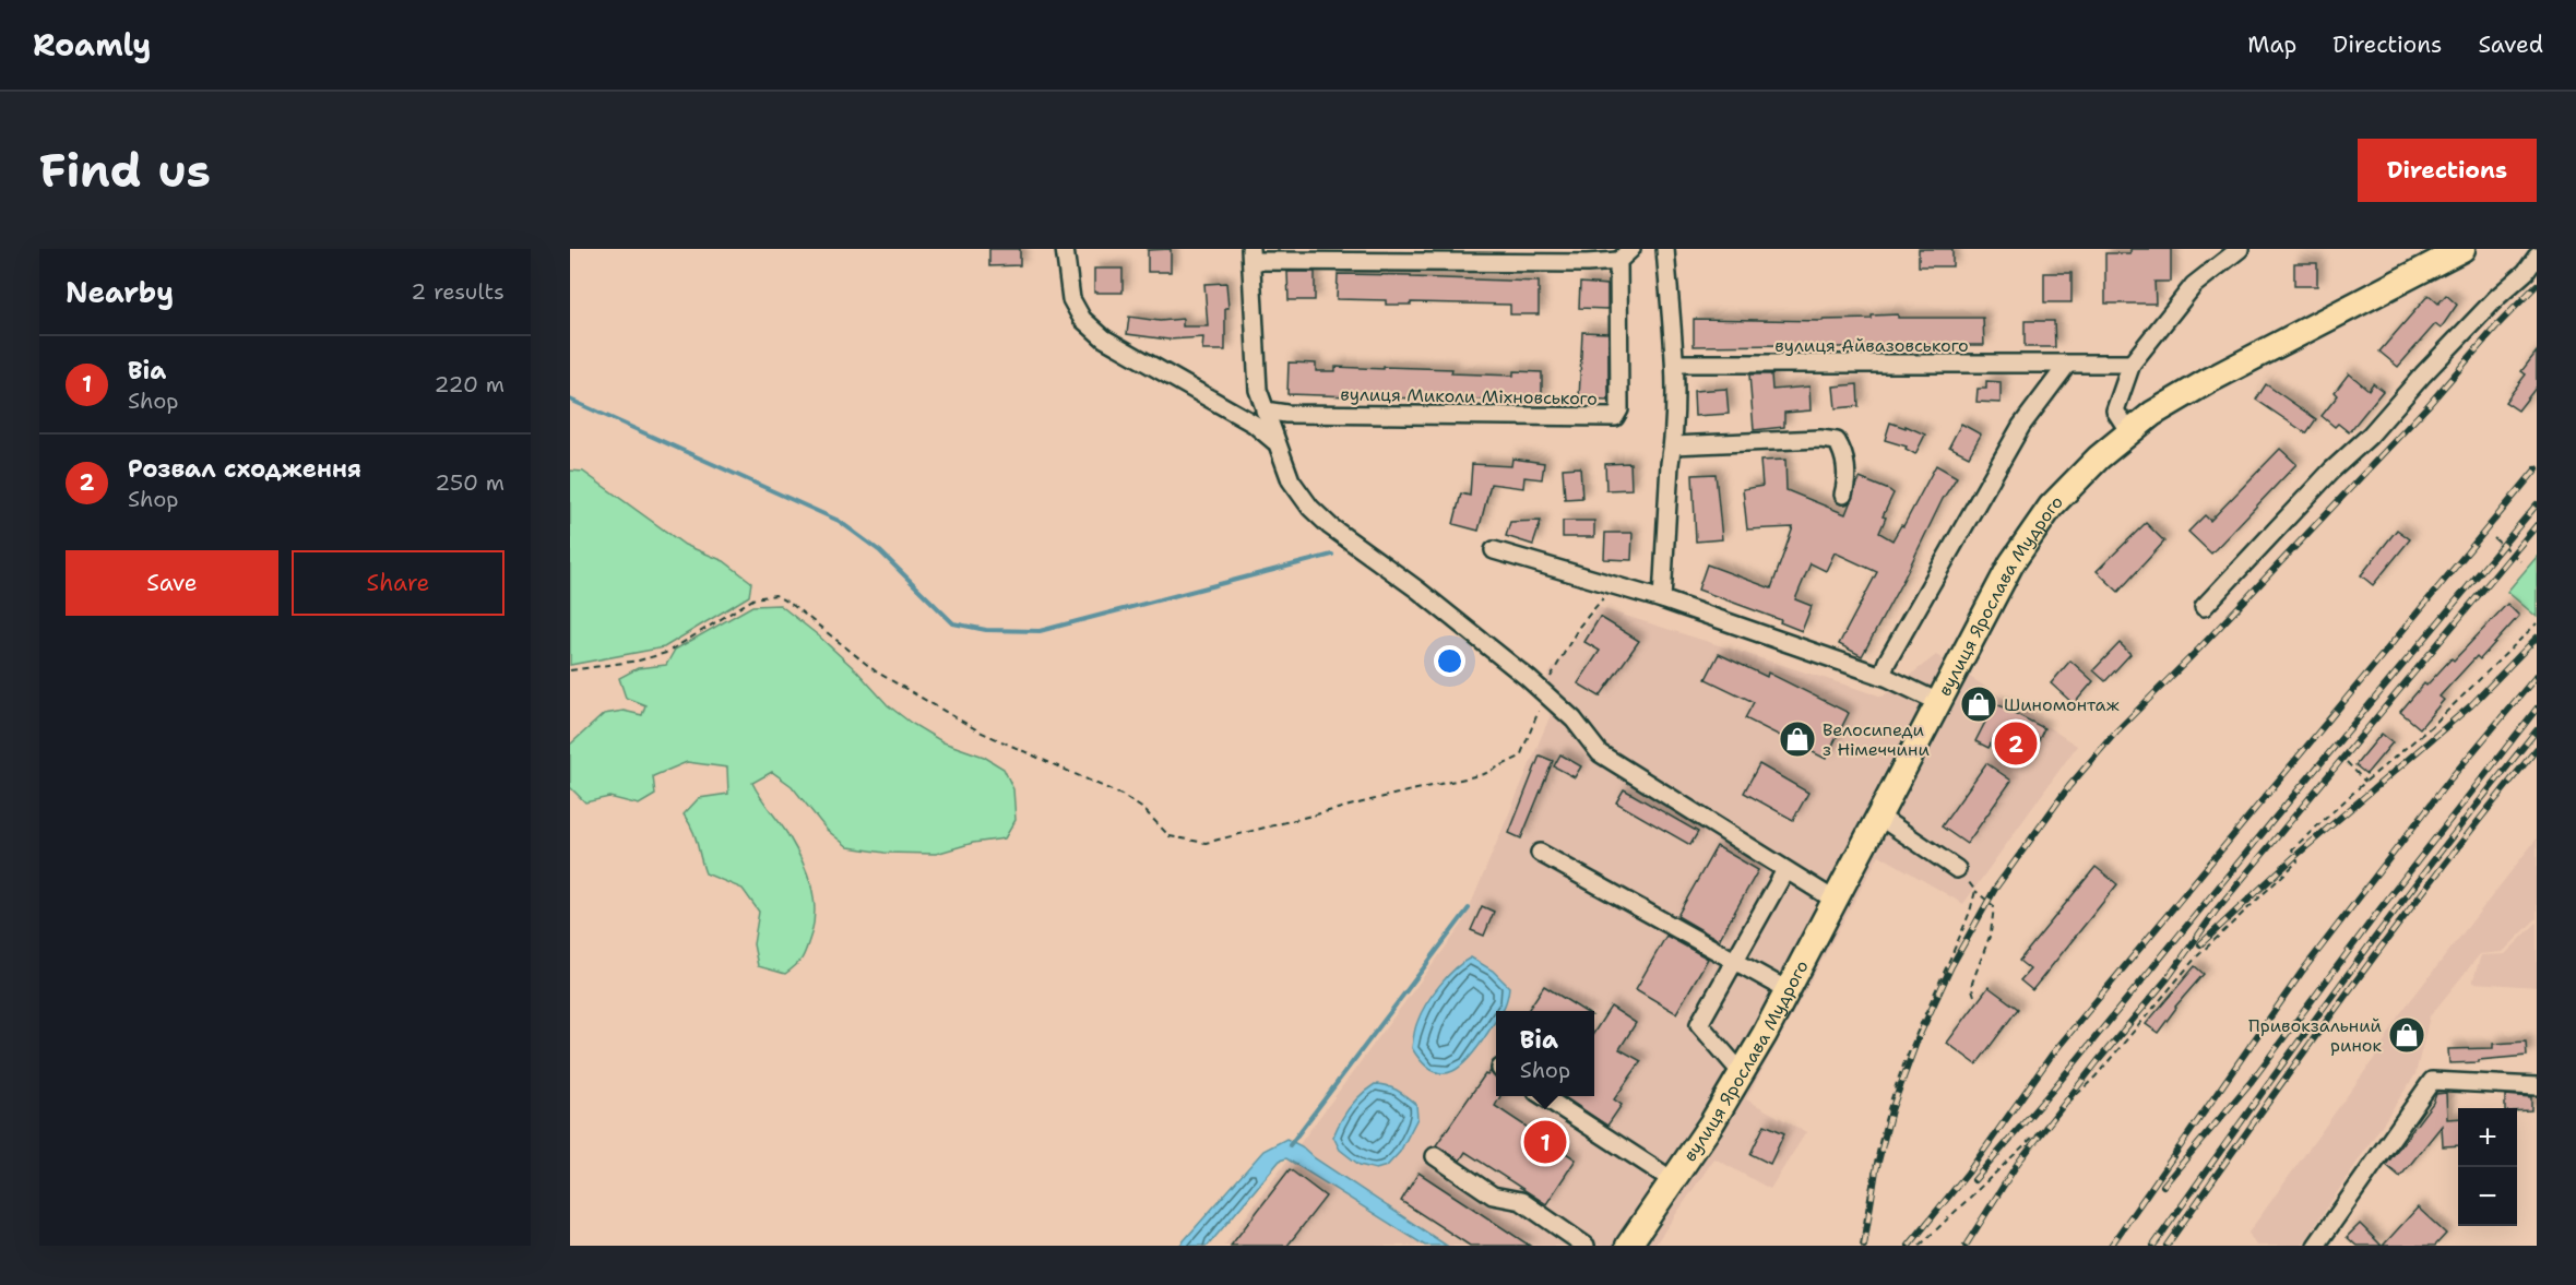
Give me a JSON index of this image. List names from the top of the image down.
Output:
{
  "streets": {
    "highway": ["вулиця Ярослава Мудрого"],
    "street": ["вулиця Айвазовського", "вулиця Миколи Міхновського"]
  },
  "places": {
    "shop": ["Шиномонтаж", "Велосипеди з Німеччини", "Привокзальний ринок"]
  },
  "page": {
    "header": "Roamly",
    "nav": ["Map", "Directions", "Saved"],
    "buttons": [
      "Directions",
      ["Save", "Share"]
    ],
    "title": "Find us",
    "heading": ["Nearby", "2 results"],
    "list": [
      {
        "mark": "1",
        "name": "Віа",
        "note": "Shop",
        "value": "220 m"
      },
      {
        "mark": "2",
        "name": "Розвал сходження",
        "note": "Shop",
        "value": "250 m"
      }
    ],
    "pins": ["2", "1"],
    "popup": ["Віа", "Shop"],
    "map_buttons": ["+", "−"]
  }
}
